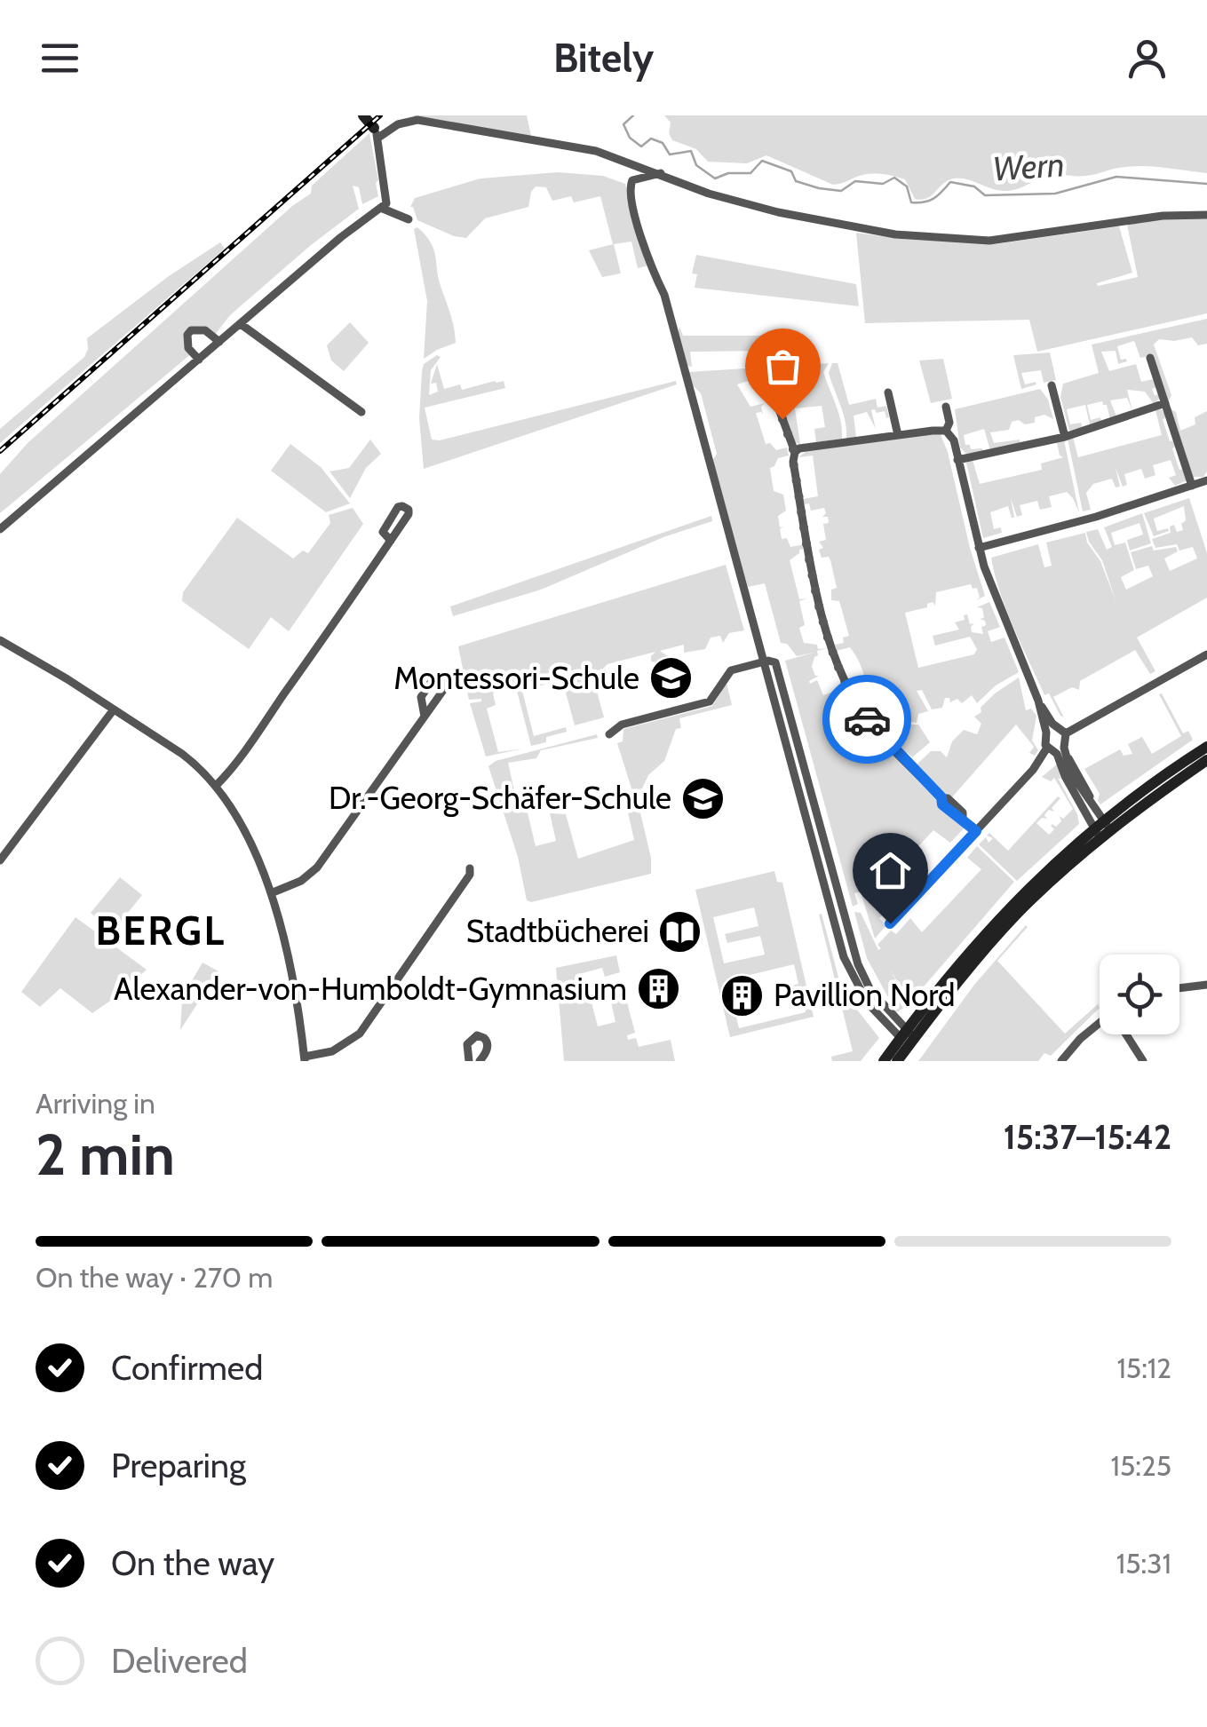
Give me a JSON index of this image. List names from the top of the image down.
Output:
{
  "districts": ["BERGL"],
  "water": ["Wern"],
  "places": {
    "school or university": ["Montessori-Schule", "Dr.-Georg-Schäfer-Schule"],
    "library": ["Stadtbücherei"],
    "building": ["Alexander-von-Humboldt-Gymnasium", "Pavillion Nord"]
  },
  "page": {
    "header": "Bitely",
    "heading": ["2 min", "Arriving in", "15:37–15:42"],
    "bar": "On the way · 270 m",
    "list": [
      ["Confirmed", "15:12"],
      ["Preparing", "15:25"],
      ["On the way", "15:31"],
      "Delivered"
    ]
  }
}
